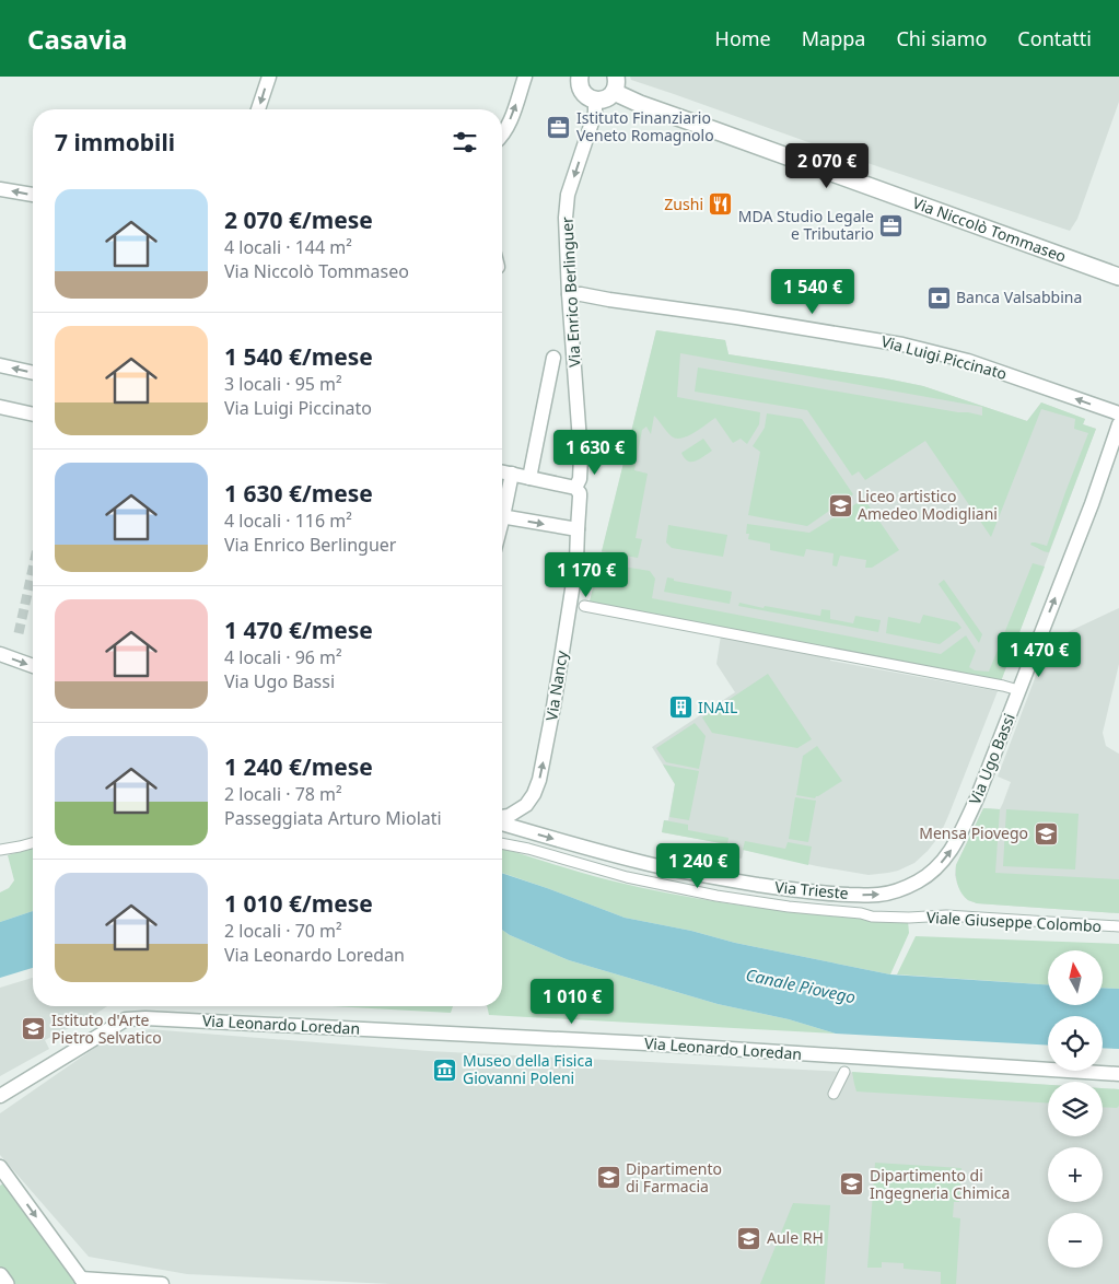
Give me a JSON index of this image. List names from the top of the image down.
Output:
{
  "streets": {
    "street": [
      "Via Niccolò Tommaseo",
      "Via Enrico Berlinguer",
      "Via Luigi Piccinato",
      "Via Nancy",
      "Via Ugo Bassi",
      "Via Trieste",
      "Viale Giuseppe Colombo",
      "Via Leonardo Loredan"
    ]
  },
  "crossings": [
    ["Via Enrico Berlinguer", "Via Luigi Piccinato"],
    ["Via Enrico Berlinguer", "Via Nancy"],
    ["Via Ugo Bassi", "Via Trieste"]
  ],
  "one_way": [
    "Via Enrico Berlinguer",
    "Via Luigi Piccinato",
    "Via Nancy",
    "Via Ugo Bassi",
    "Via Trieste"
  ],
  "water": ["Canale Piovego"],
  "places": {
    "office": ["Istituto Finanziario Veneto Romagnolo", "MDA Studio Legale e Tributario"],
    "restaurant": ["Zushi"],
    "bank": ["Banca Valsabbina"],
    "school or university": [
      "Liceo artistico Amedeo Modigliani",
      "Mensa Piovego",
      "Istituto d'Arte Pietro Selvatico",
      "Dipartimento di Farmacia",
      "Dipartimento di Ingegneria Chimica",
      "Aule RH"
    ],
    "building": ["INAIL"],
    "museum": ["Museo della Fisica Giovanni Poleni"]
  },
  "north": "top",
  "page": {
    "header": "Casavia",
    "nav": [
      "Home",
      "Mappa",
      "Chi siamo",
      "Contatti"
    ],
    "heading": "7 immobili",
    "price": [
      "2 070 €",
      "1 540 €",
      "1 630 €",
      "1 170 €",
      "1 470 €",
      "1 240 €",
      "1 010 €"
    ],
    "list": [
      {
        "name": "2 070 €/mese",
        "note": "4 locali · 144 m² · Via Niccolò Tommaseo"
      },
      {
        "name": "1 540 €/mese",
        "note": "3 locali · 95 m² · Via Luigi Piccinato"
      },
      {
        "name": "1 630 €/mese",
        "note": "4 locali · 116 m² · Via Enrico Berlinguer"
      },
      {
        "name": "1 470 €/mese",
        "note": "4 locali · 96 m² · Via Ugo Bassi"
      },
      {
        "name": "1 240 €/mese",
        "note": "2 locali · 78 m² · Passeggiata Arturo Miolati"
      },
      {
        "name": "1 010 €/mese",
        "note": "2 locali · 70 m² · Via Leonardo Loredan"
      }
    ],
    "map_buttons": ["+", "−"]
  }
}
